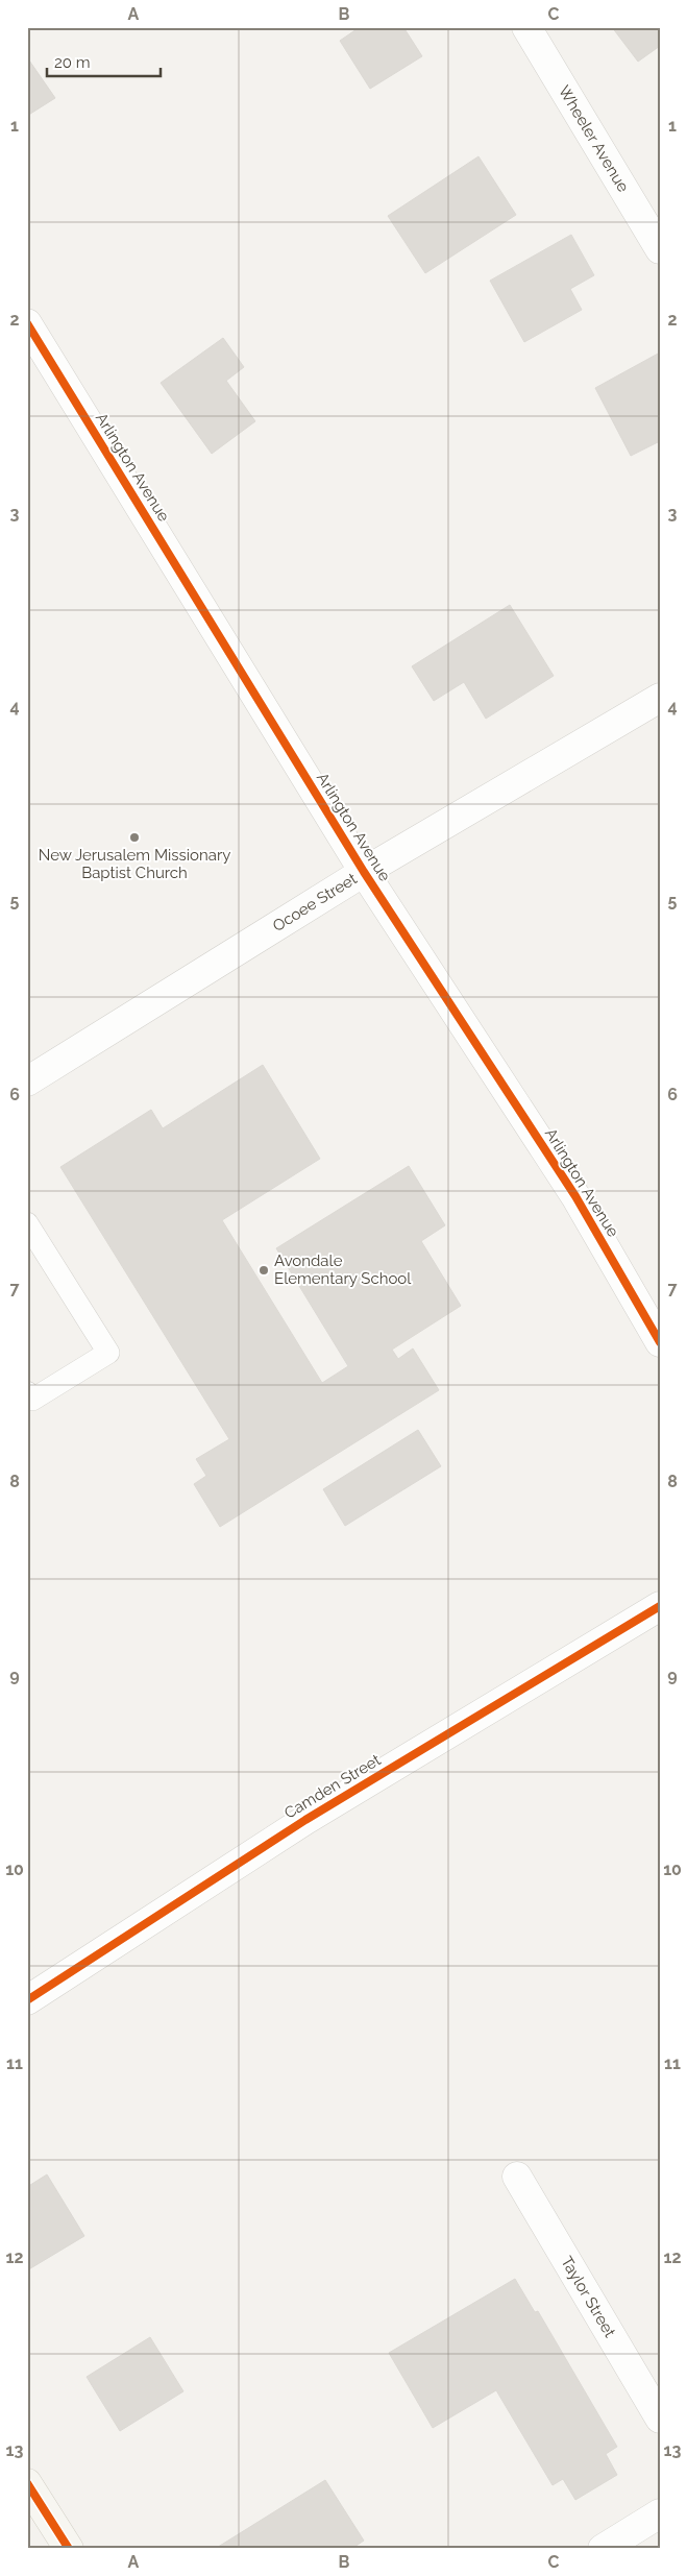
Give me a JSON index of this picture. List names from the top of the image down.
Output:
{
  "streets": {
    "street": [
      "Wheeler Avenue",
      "Arlington Avenue",
      "Ocoee Street",
      "Camden Street",
      "Taylor Street"
    ]
  },
  "crossings": [
    ["Arlington Avenue", "Ocoee Street"]
  ],
  "places": ["New Jerusalem Missionary Baptist Church", "Avondale Elementary School"],
  "scale_bar": "20 m",
  "grid": {
    "columns": ["A", "B", "C"],
    "rows": [
      "1",
      "2",
      "3",
      "4",
      "5",
      "6",
      "7",
      "8",
      "9",
      "10",
      "11",
      "12",
      "13"
    ]
  }
}
